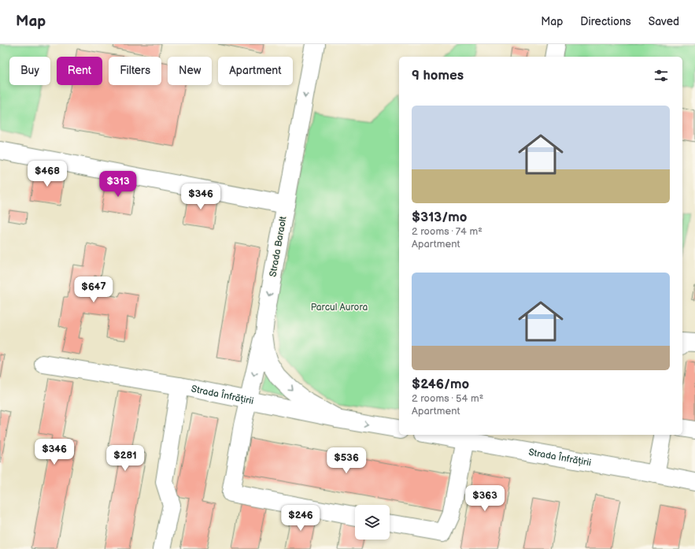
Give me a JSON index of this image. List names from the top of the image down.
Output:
{
  "streets": {
    "street": ["Strada Baraolt", "Strada Înfrățirii"]
  },
  "crossings": [
    ["Strada Baraolt", "Strada Înfrățirii"]
  ],
  "parks": ["Parcul Aurora"],
  "page": {
    "header": "Map",
    "nav": ["Map", "Directions", "Saved"],
    "chip": [
      "Buy",
      "Rent",
      "Filters",
      "New",
      "Apartment"
    ],
    "heading": "9 homes",
    "list": [
      {
        "name": "$313/mo",
        "note": "2 rooms · 74 m² · Apartment"
      },
      {
        "name": "$246/mo",
        "note": "2 rooms · 54 m² · Apartment"
      }
    ],
    "price": [
      "$468",
      "$313",
      "$346",
      "$647",
      "$346",
      "$281",
      "$536",
      "$363",
      "$246"
    ]
  }
}
